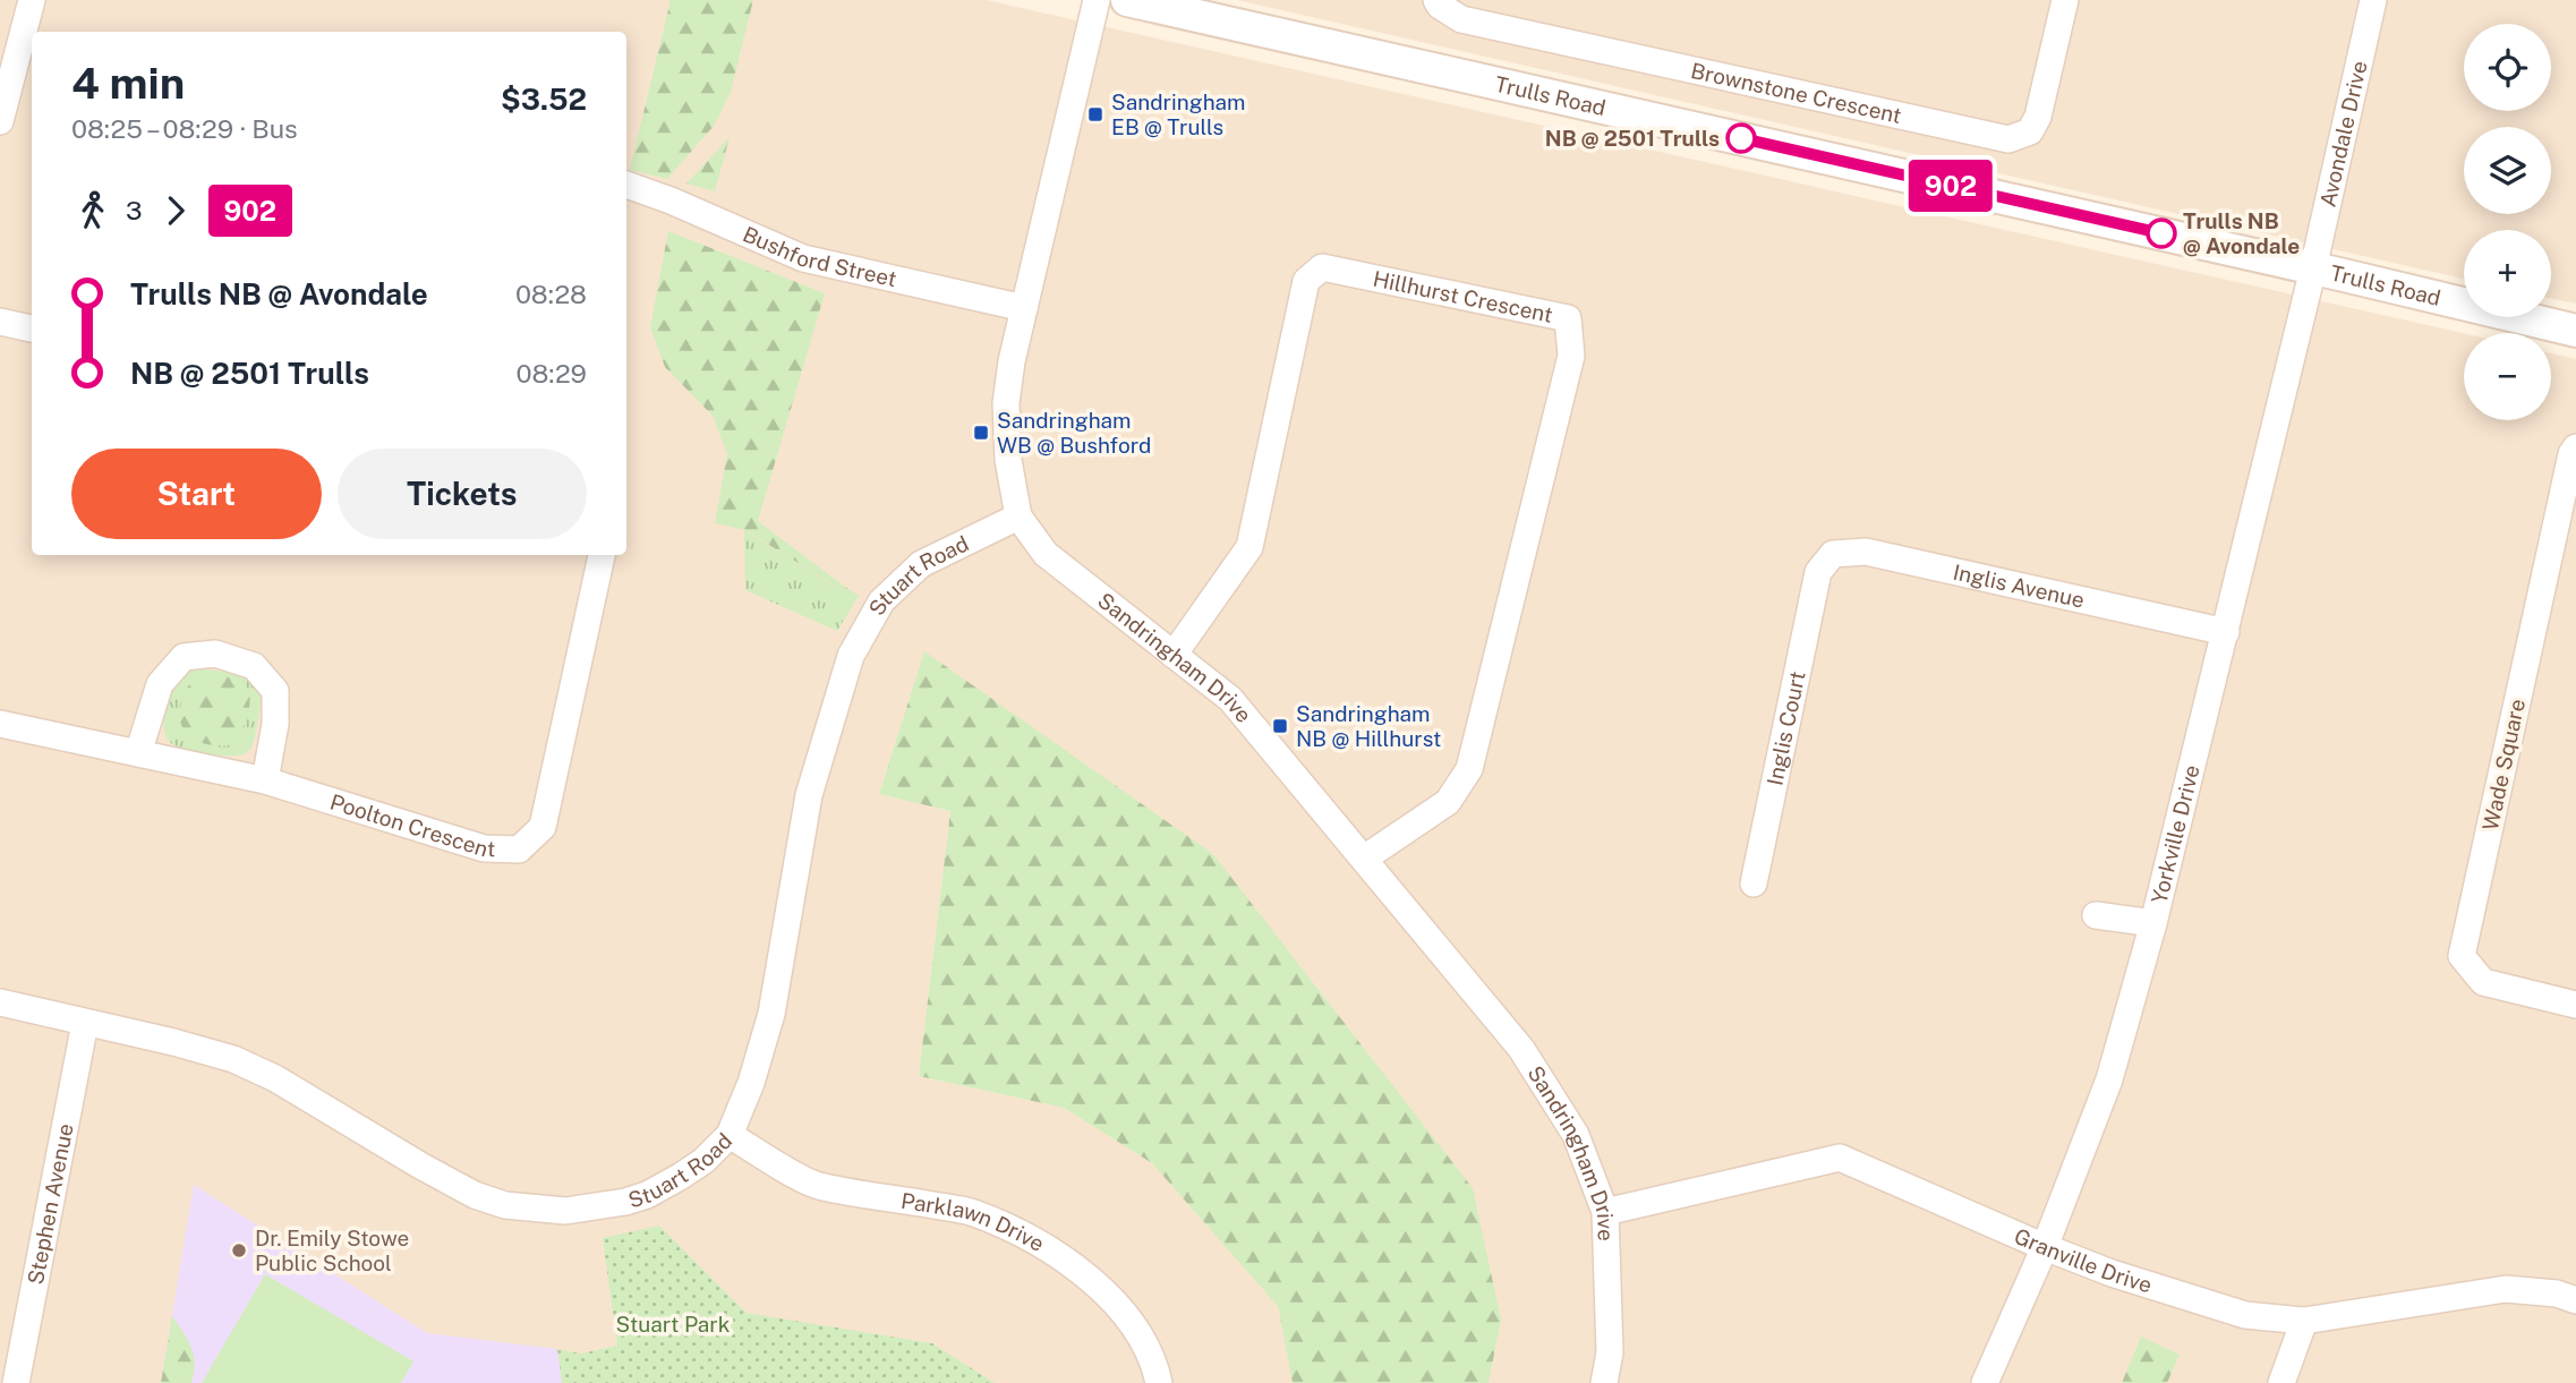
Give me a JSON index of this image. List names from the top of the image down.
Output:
{
  "streets": {
    "street": [
      "Brownstone Crescent",
      "Trulls Road",
      "Avondale Drive",
      "Bushford Street",
      "Hillhurst Crescent",
      "Stuart Road",
      "Inglis Avenue",
      "Sandringham Drive",
      "Inglis Court",
      "Wade Square",
      "Poolton Crescent",
      "Yorkville Drive",
      "Stephen Avenue",
      "Parklawn Drive",
      "Granville Drive"
    ]
  },
  "crossings": [
    ["Trulls Road", "Avondale Drive"],
    ["Trulls Road", "Yorkville Drive"],
    ["Avondale Drive", "Yorkville Drive"],
    ["Bushford Street", "Sandringham Drive"],
    ["Hillhurst Crescent", "Sandringham Drive"],
    ["Stuart Road", "Sandringham Drive"],
    ["Stuart Road", "Stephen Avenue"],
    ["Stuart Road", "Parklawn Drive"],
    ["Inglis Avenue", "Inglis Court"],
    ["Inglis Avenue", "Yorkville Drive"],
    ["Sandringham Drive", "Granville Drive"],
    ["Yorkville Drive", "Granville Drive"]
  ],
  "parks": ["Stuart Park"],
  "places": {
    "transit": ["Sandringham EB @ Trulls", "Sandringham WB @ Bushford", "Sandringham NB @ Hillhurst"],
    "other": ["NB @ 2501 Trulls", "Trulls NB @ Avondale", "Dr. Emily Stowe Public School"]
  },
  "lines": ["bus line 902"],
  "page": {
    "on_map": "902",
    "map_buttons": ["+", "−"],
    "heading": ["4 min", "08:25 – 08:29 · Bus", "$3.52"],
    "legs": ["3", "902"],
    "list": [
      {
        "name": "Trulls NB @ Avondale",
        "value": "08:28"
      },
      {
        "name": "NB @ 2501 Trulls",
        "value": "08:29"
      }
    ],
    "buttons": ["Start", "Tickets"]
  }
}
